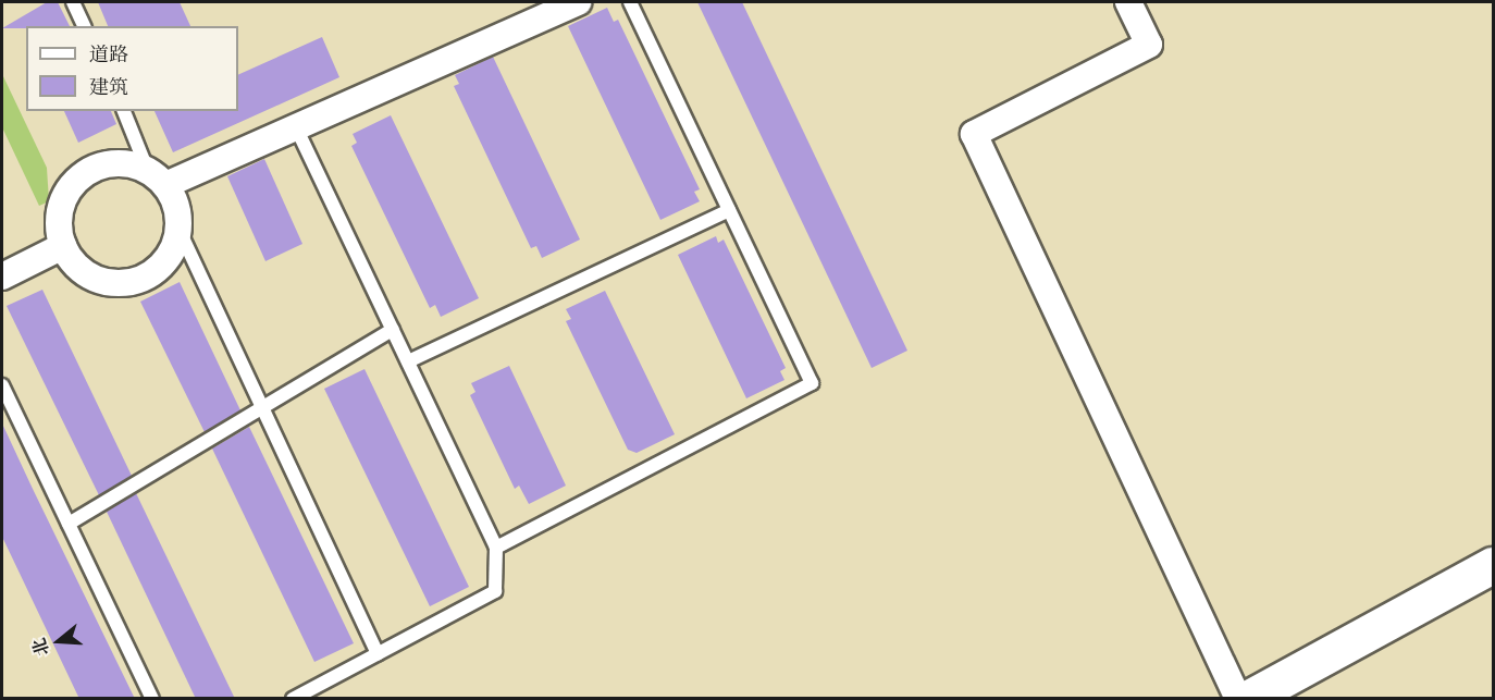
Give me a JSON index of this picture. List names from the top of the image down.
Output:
{
  "legend": ["道路", "建筑"],
  "north": "left"
}
